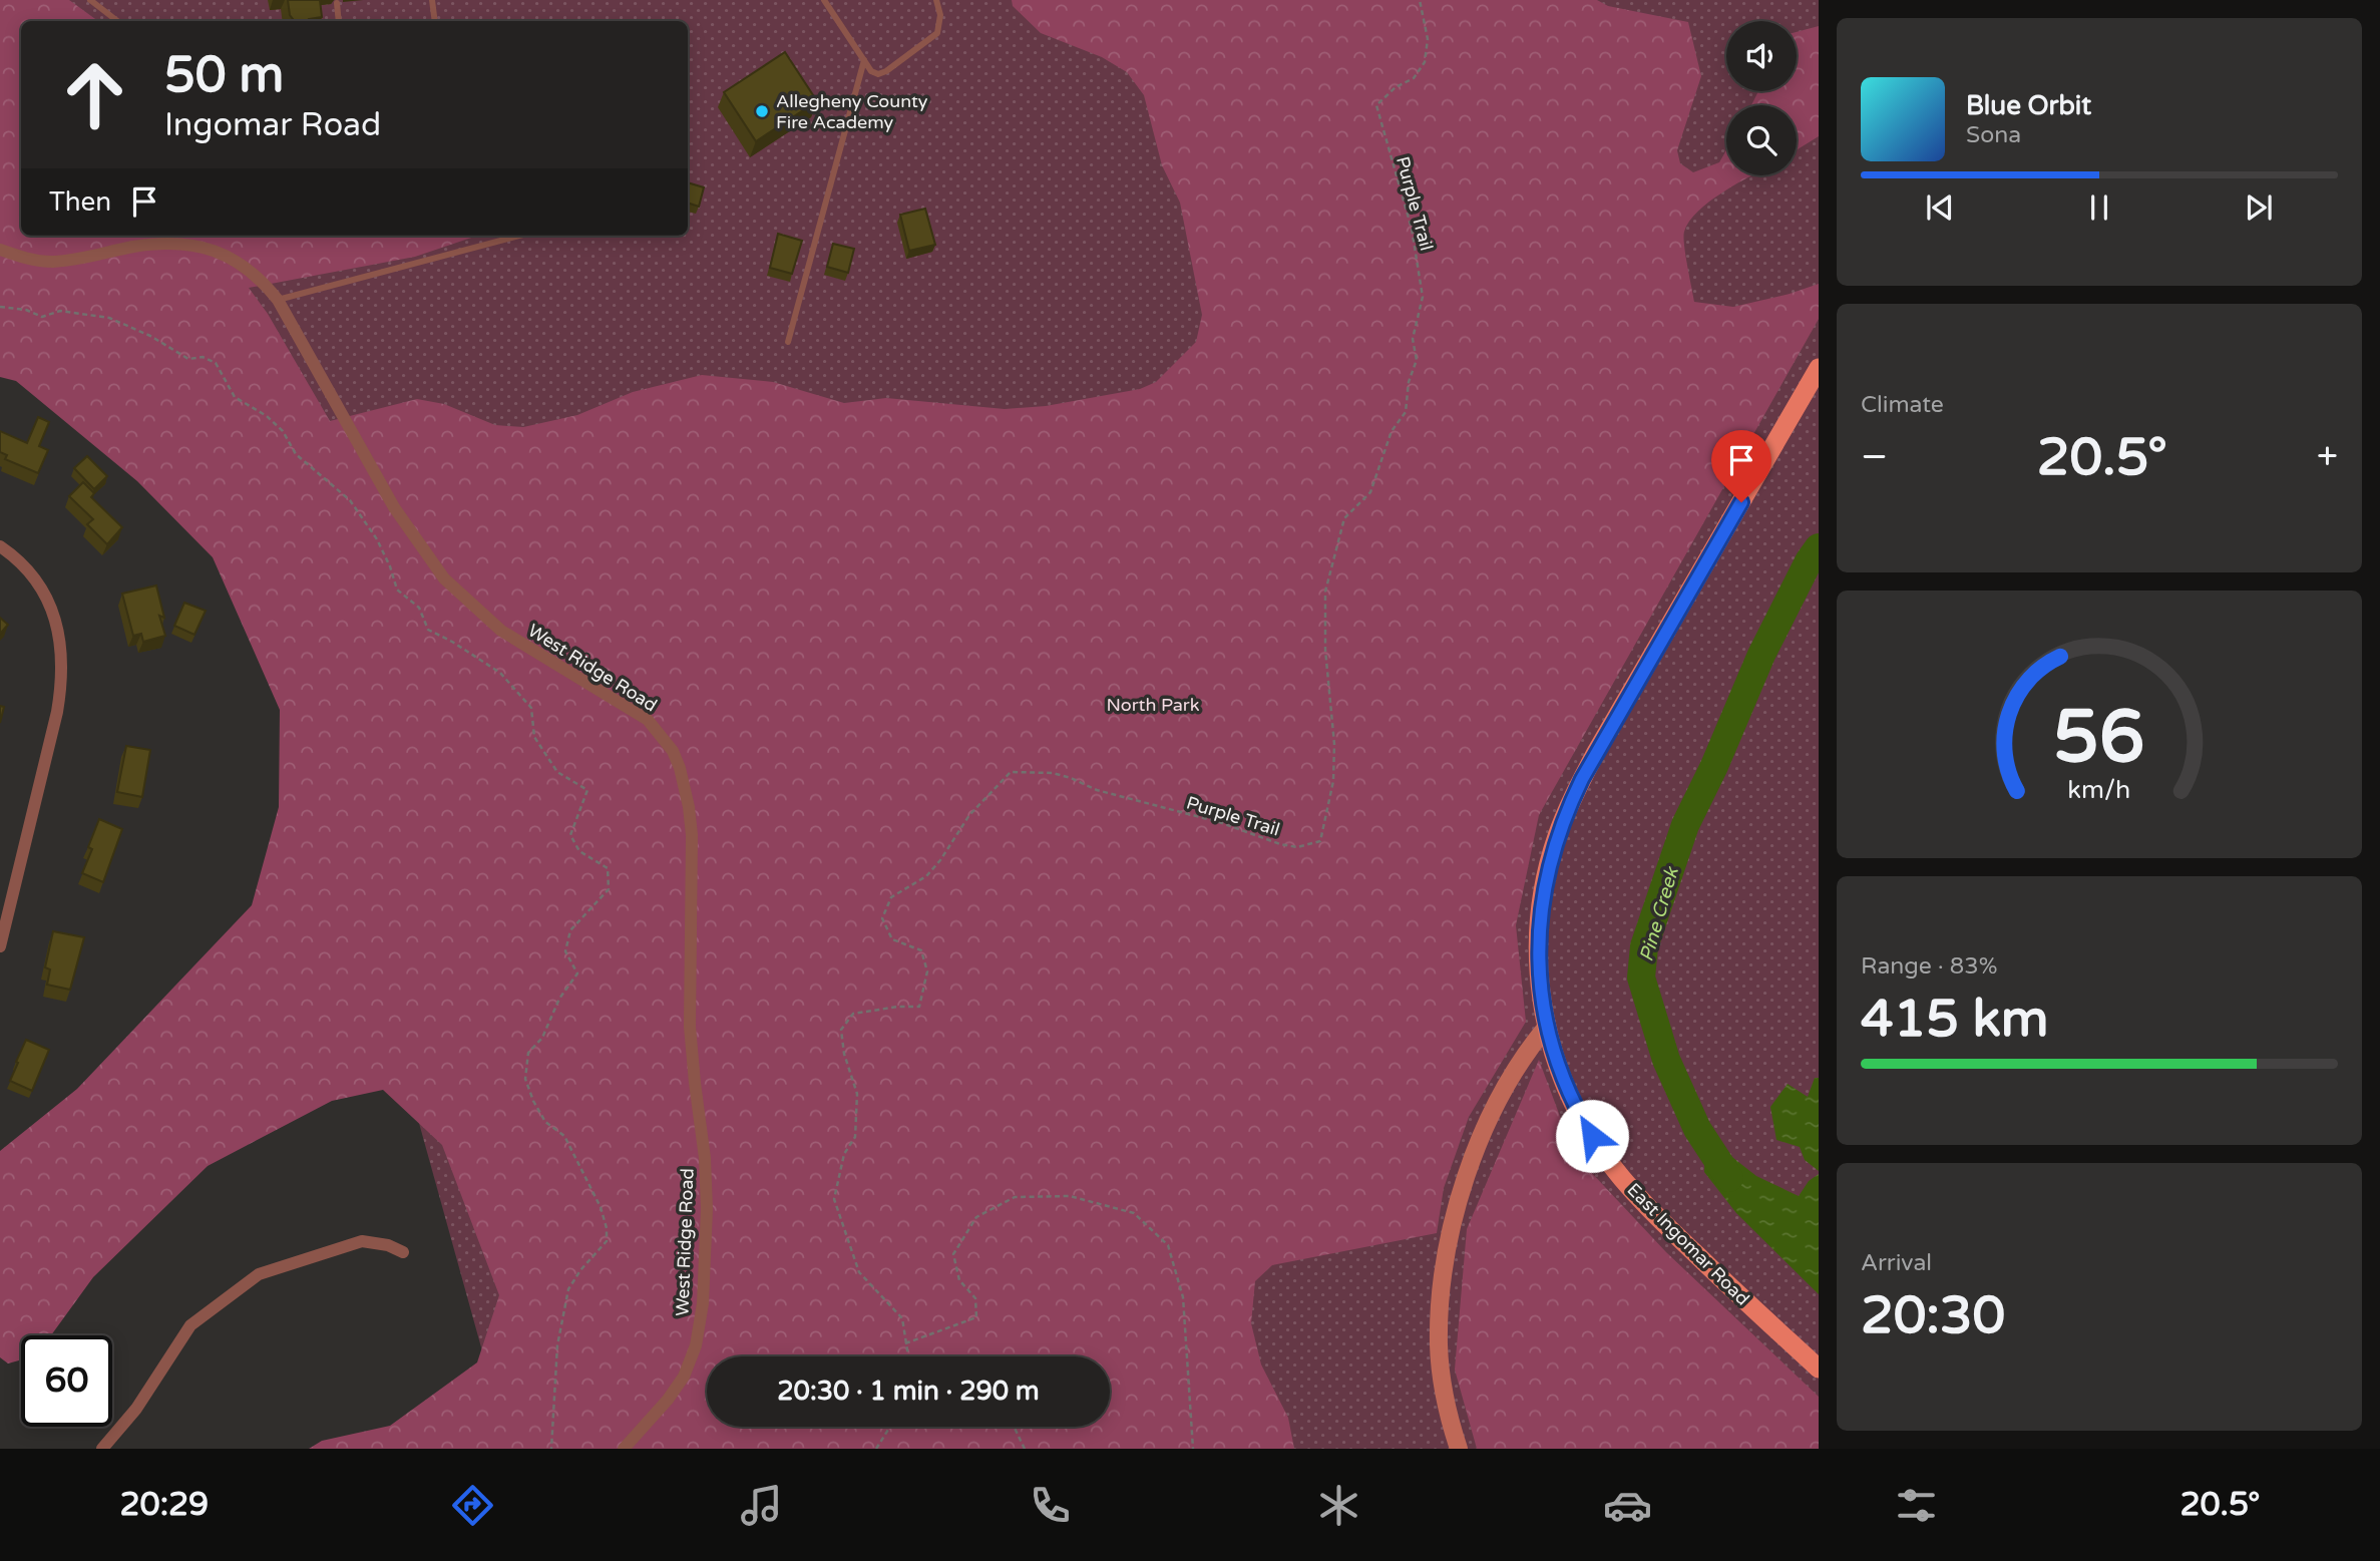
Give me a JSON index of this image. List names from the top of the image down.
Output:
{
  "streets": {
    "main road": ["East Ingomar Road"],
    "street": ["West Ridge Road"],
    "path": ["Purple Trail"]
  },
  "water": ["Pine Creek"],
  "parks": ["North Park"],
  "places": ["Allegheny County Fire Academy"],
  "page": {
    "turn": ["50 m", "Ingomar Road"],
    "song": ["Blue Orbit", "Sona"],
    "then": "Then",
    "tile": [
      "Climate",
      ["Range · 83%", "415 km"],
      ["Arrival", "20:30"]
    ],
    "heat": ["−", "20.5°", "+"],
    "limit": "60",
    "trip": "20:30 · 1 min · 290 m",
    "tabs": ["20:29", "20.5°"],
    "gauge": ["56", "km/h"]
  }
}
